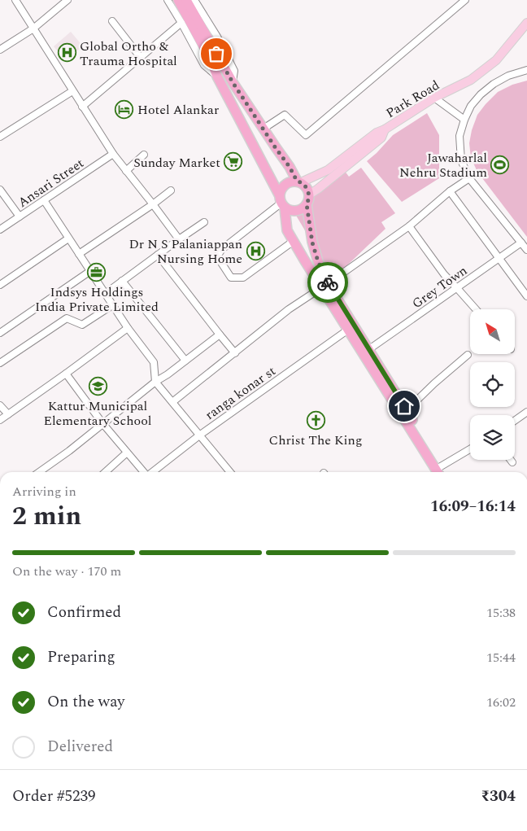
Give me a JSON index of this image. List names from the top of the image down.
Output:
{
  "streets": {
    "main road": ["Park Road"],
    "street": ["Ansari Street", "Grey Town", "ranga konar st"]
  },
  "places": {
    "hospital": ["Global Ortho & Trauma Hospital", "Dr N S Palaniappan Nursing Home"],
    "hotel": ["Hotel Alankar"],
    "supermarket": ["Sunday Market"],
    "sports": ["Jawaharlal Nehru Stadium"],
    "office": ["Indsys Holdings India Private Limited"],
    "school or university": ["Kattur Municipal Elementary School"],
    "church": ["Christ The King"]
  },
  "north": "top left",
  "page": {
    "heading": ["2 min", "Arriving in", "16:09–16:14"],
    "panel": ["Order #5239", "₹304"],
    "bar": "On the way · 170 m",
    "list": [
      ["Confirmed", "15:38"],
      ["Preparing", "15:44"],
      ["On the way", "16:02"],
      "Delivered"
    ]
  }
}
